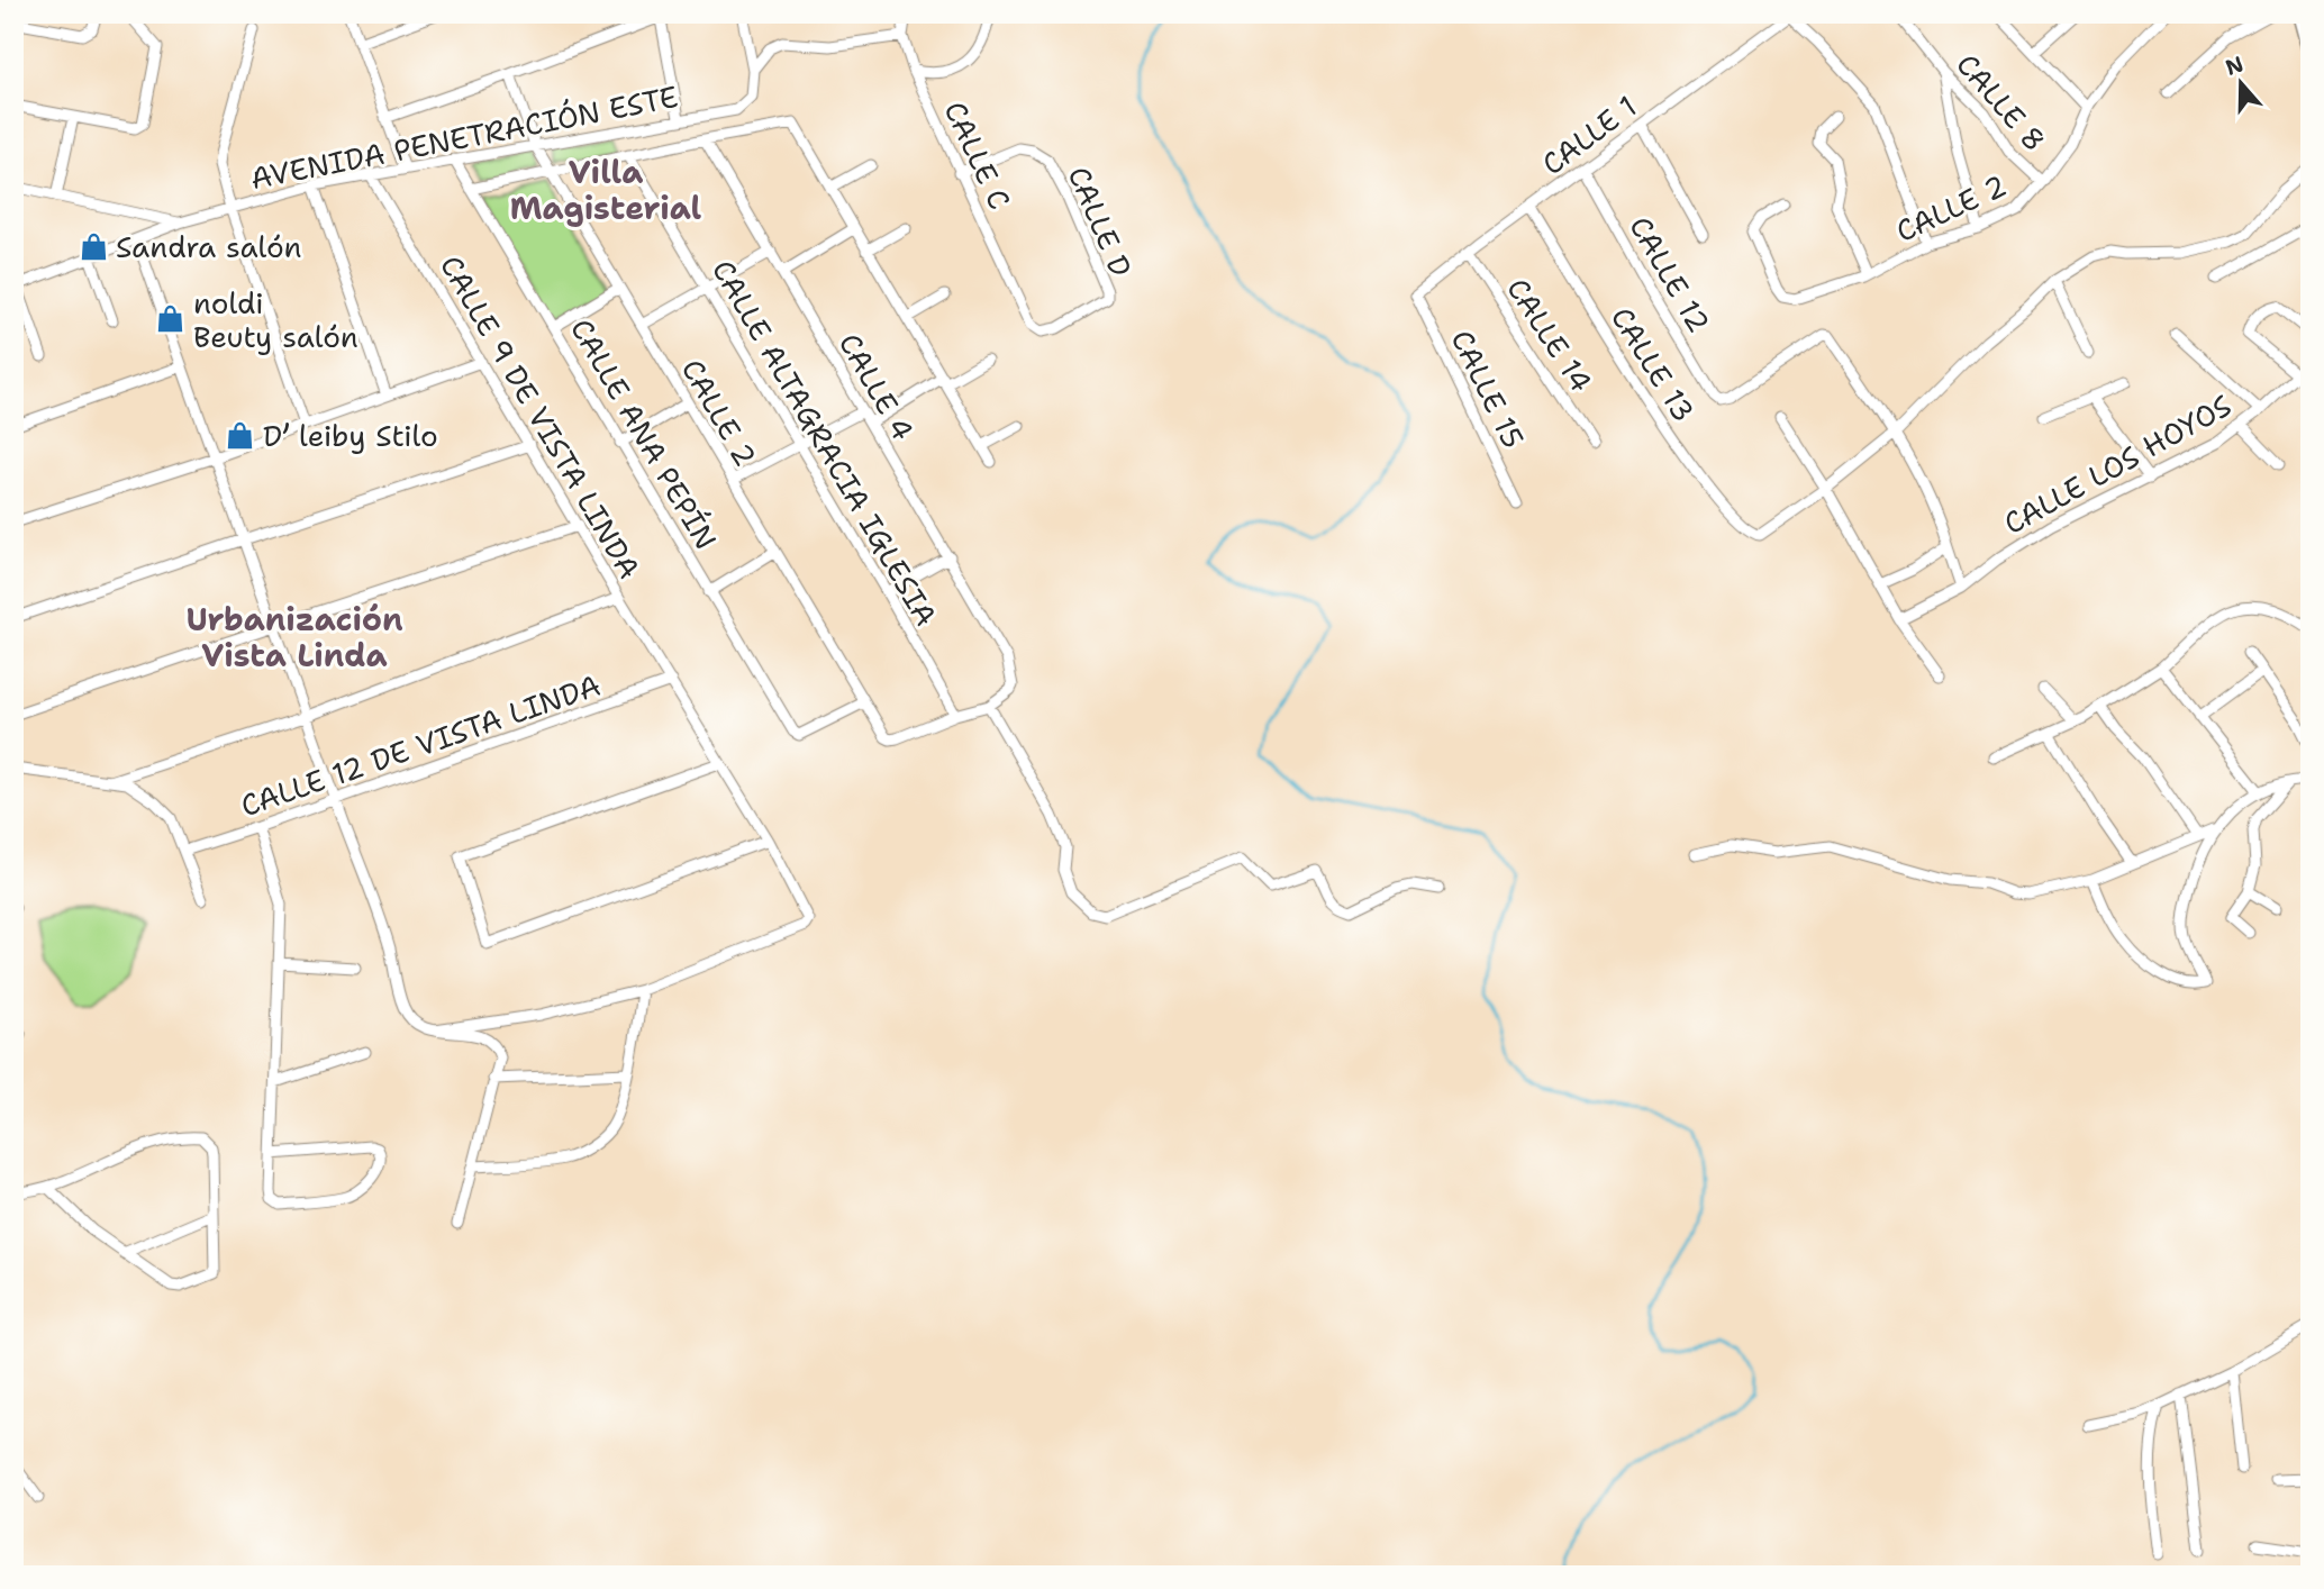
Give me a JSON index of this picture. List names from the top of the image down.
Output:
{
  "streets": {
    "street": [
      "CALLE 8",
      "CALLE 1",
      "AVENIDA PENETRACIÓN ESTE",
      "CALLE C",
      "CALLE 2",
      "CALLE D",
      "CALLE 12",
      "CALLE 14",
      "CALLE 13",
      "CALLE 4",
      "CALLE 15",
      "CALLE 9 DE VISTA LINDA",
      "CALLE ANA PEPÍN",
      "CALLE ALTAGRACIA IGLESIA",
      "CALLE LOS HOYOS",
      "CALLE 12 DE VISTA LINDA"
    ]
  },
  "crossings": [
    ["CALLE 8", "CALLE 2"],
    ["CALLE 1", "CALLE 12"],
    ["CALLE 1", "CALLE 14"],
    ["CALLE 1", "CALLE 13"],
    ["CALLE 1", "CALLE 15"],
    ["AVENIDA PENETRACIÓN ESTE", "CALLE 2"],
    ["AVENIDA PENETRACIÓN ESTE", "CALLE 9 DE VISTA LINDA"],
    ["AVENIDA PENETRACIÓN ESTE", "CALLE ANA PEPÍN"],
    ["CALLE C", "CALLE D"],
    ["CALLE 2", "CALLE ANA PEPÍN"],
    ["CALLE 2", "CALLE ALTAGRACIA IGLESIA"],
    ["CALLE 9 DE VISTA LINDA", "CALLE 12 DE VISTA LINDA"]
  ],
  "districts": ["Villa Magisterial", "Urbanización Vista Linda"],
  "places": {
    "shop": ["Sandra salón", "noldi Beuty salón", "D’ leiby Stilo"]
  },
  "north": "top"
}
